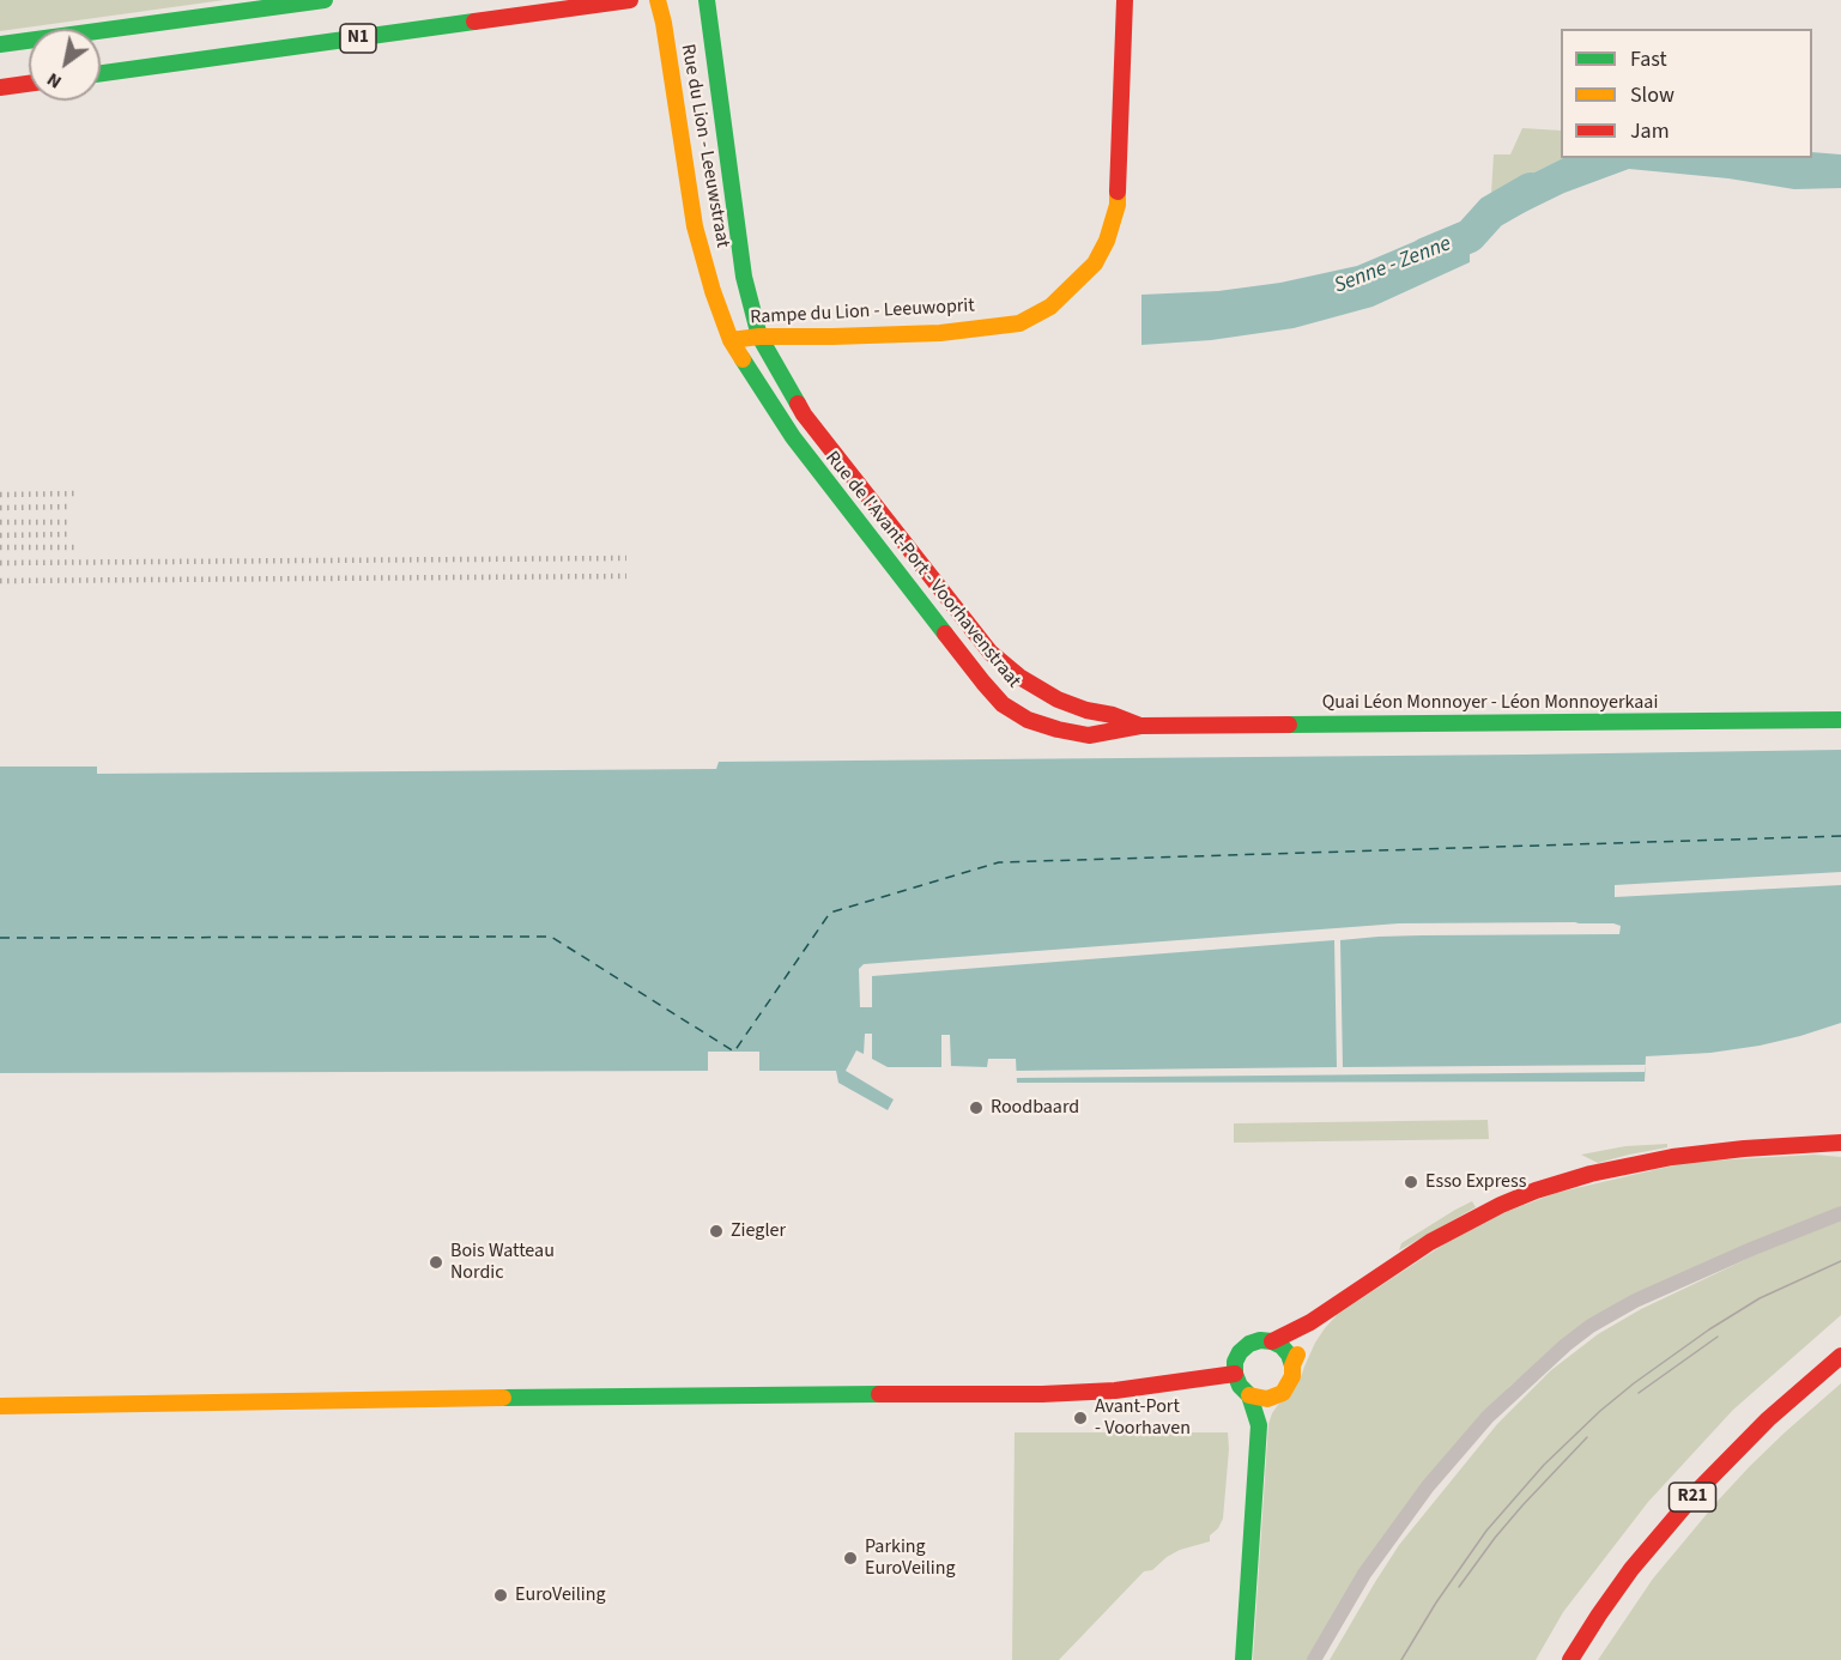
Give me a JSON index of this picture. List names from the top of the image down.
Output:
{
  "streets": {
    "main road": [
      "N1",
      "Rue du Lion - Leeuwstraat",
      "Rampe du Lion - Leeuwoprit",
      "Rue de l'Avant-Port - Voorhavenstraat",
      "Quai Léon Monnoyer - Léon Monnoyerkaai",
      "R21"
    ]
  },
  "crossings": [
    ["Rue du Lion - Leeuwstraat", "Rampe du Lion - Leeuwoprit"],
    ["Rue du Lion - Leeuwstraat", "Rue de l'Avant-Port - Voorhavenstraat"],
    ["Rampe du Lion - Leeuwoprit", "Rue de l'Avant-Port - Voorhavenstraat"],
    ["Rue de l'Avant-Port - Voorhavenstraat", "Quai Léon Monnoyer - Léon Monnoyerkaai"]
  ],
  "water": ["Senne - Zenne"],
  "places": [
    "Roodbaard",
    "Esso Express",
    "Ziegler",
    "Bois Watteau Nordic",
    "Avant-Port - Voorhaven",
    "Parking EuroVeiling",
    "EuroVeiling"
  ],
  "legend": ["Fast", "Slow", "Jam"],
  "north": "bottom left"
}
